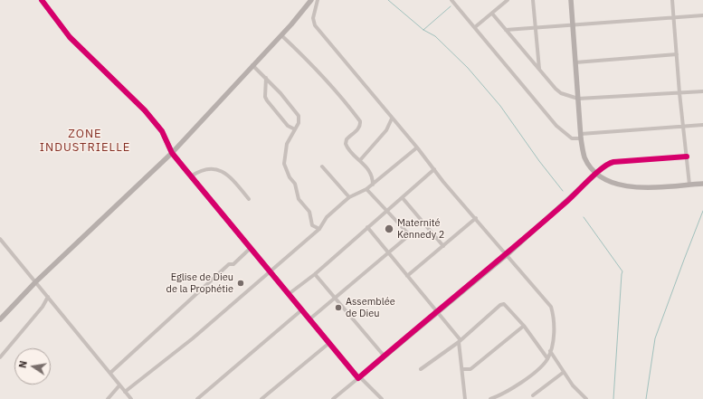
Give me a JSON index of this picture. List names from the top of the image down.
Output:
{
  "districts": ["ZONE INDUSTRIELLE"],
  "places": ["Maternité Kennedy 2", "Eglise de Dieu de la Prophétie", "Assemblée de Dieu"],
  "north": "left"
}
